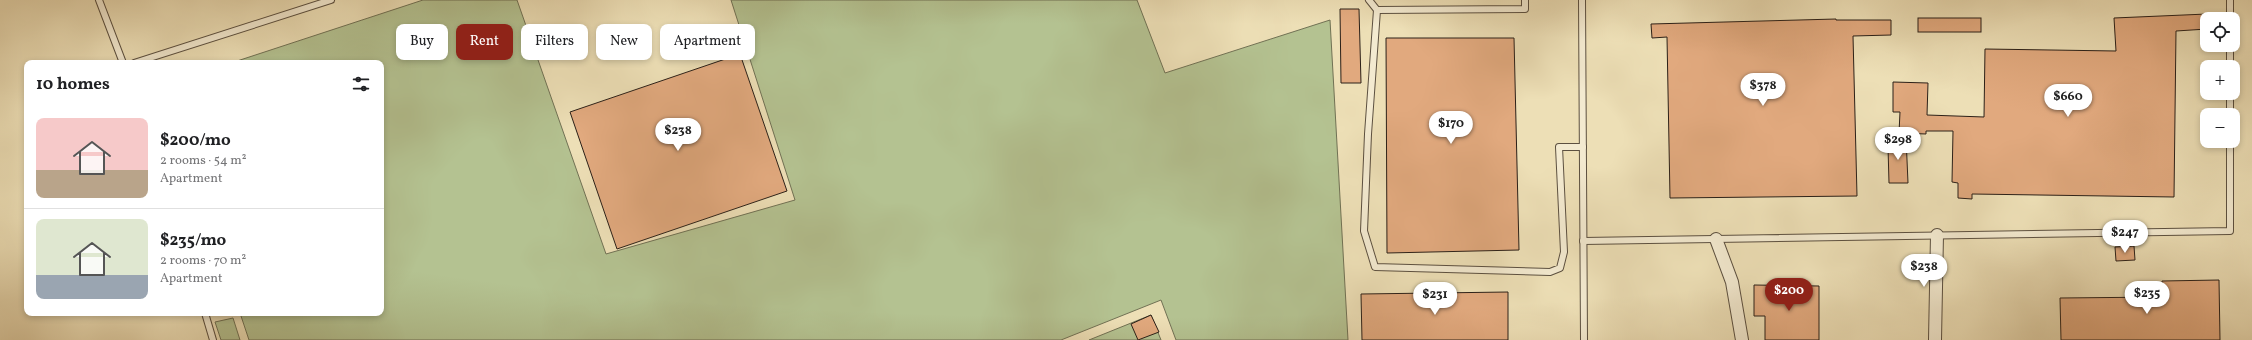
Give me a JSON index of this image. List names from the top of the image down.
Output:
{
  "page": {
    "map_buttons": ["+", "−"],
    "chip": [
      "Buy",
      "Rent",
      "Filters",
      "New",
      "Apartment"
    ],
    "heading": "10 homes",
    "price": [
      "$378",
      "$660",
      "$170",
      "$238",
      "$298",
      "$247",
      "$238",
      "$200",
      "$235",
      "$231"
    ],
    "list": [
      {
        "name": "$200/mo",
        "note": "2 rooms · 54 m² · Apartment"
      },
      {
        "name": "$235/mo",
        "note": "2 rooms · 70 m² · Apartment"
      }
    ]
  }
}
